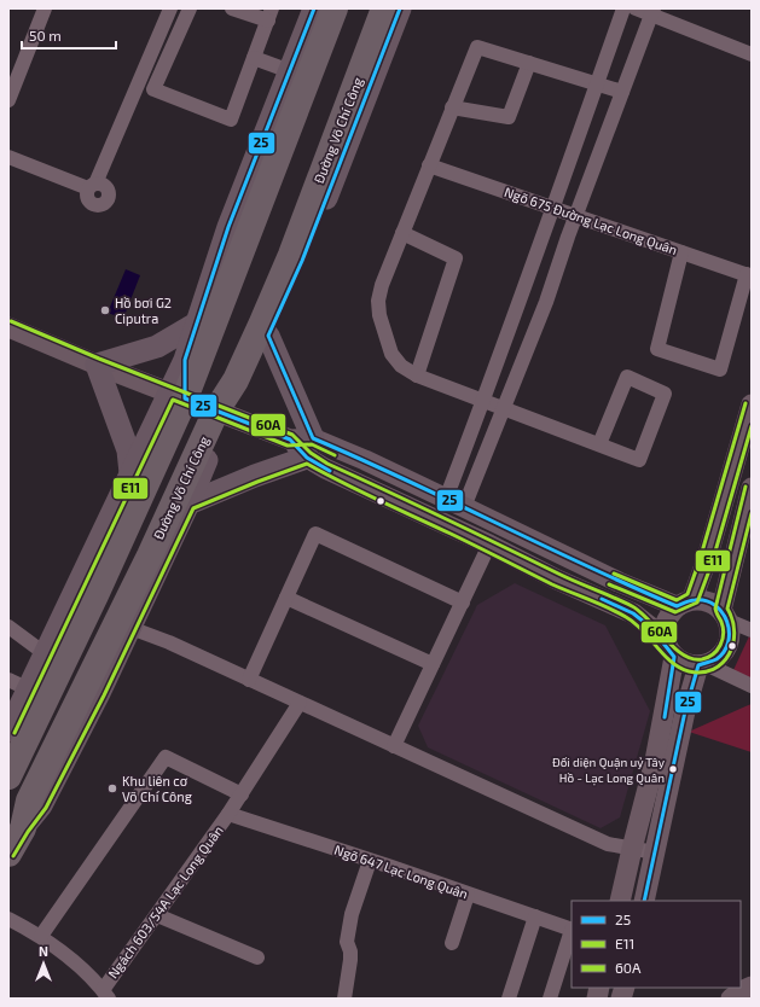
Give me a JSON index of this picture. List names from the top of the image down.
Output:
{
  "streets": {
    "highway": ["Đường Võ Chí Công"],
    "street": ["Ngõ 675 Đường Lạc Long Quân", "Ngõ 647 Lạc Long Quân", "Ngách 603/54A Lạc Long Quân"]
  },
  "crossings": [
    ["Ngõ 647 Lạc Long Quân", "Ngách 603/54A Lạc Long Quân"]
  ],
  "places": ["Hồ bơi G2 Ciputra", "Đối diện Quận uỷ Tây Hồ - Lạc Long Quân", "Khu liên cơ Võ Chí Công"],
  "lines": ["transit line 25", "transit line 60A", "transit line E11"],
  "legend": ["25", "E11", "60A"],
  "scale_bar": "50 m",
  "north": "top"
}
